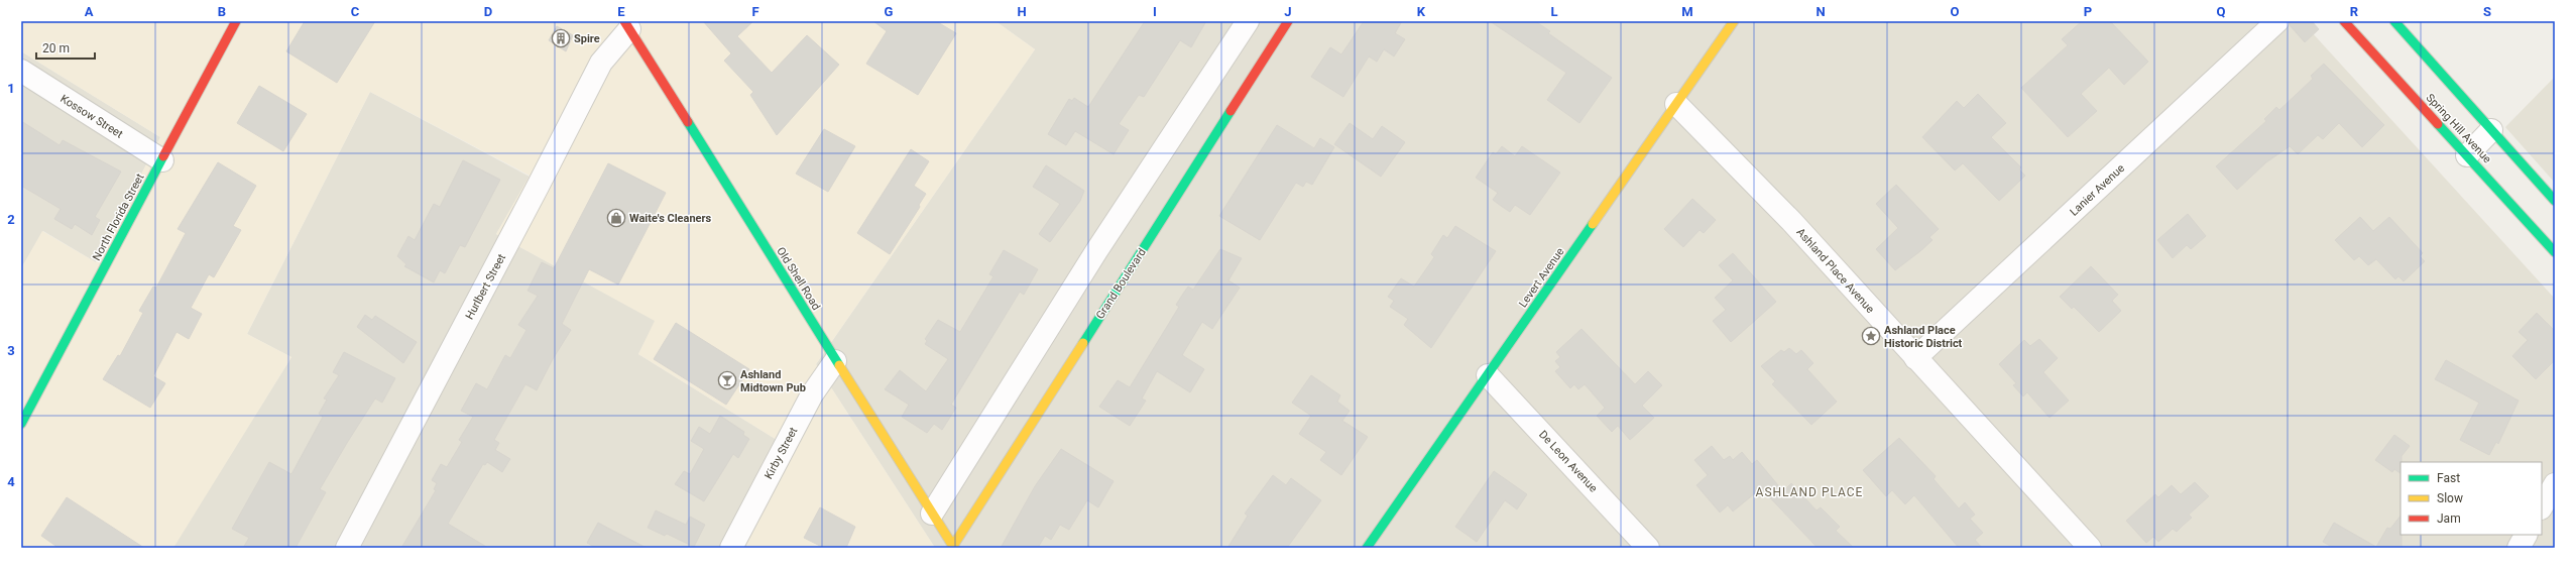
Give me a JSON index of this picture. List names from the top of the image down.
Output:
{
  "streets": {
    "street": [
      "Kossow Street",
      "Spring Hill Avenue",
      "Lanier Avenue",
      "North Florida Street",
      "Ashland Place Avenue",
      "Levert Avenue",
      "Old Shell Road",
      "Grand Boulevard",
      "Hurlbert Street",
      "Kirby Street",
      "De Leon Avenue"
    ]
  },
  "crossings": [
    ["Kossow Street", "North Florida Street"],
    ["Lanier Avenue", "Ashland Place Avenue"],
    ["Ashland Place Avenue", "Levert Avenue"],
    ["Levert Avenue", "De Leon Avenue"],
    ["Old Shell Road", "Grand Boulevard"],
    ["Old Shell Road", "Hurlbert Street"],
    ["Old Shell Road", "Kirby Street"]
  ],
  "districts": ["ASHLAND PLACE"],
  "places": {
    "building": ["Spire"],
    "shop": ["Waite's Cleaners"],
    "place": ["Ashland Place Historic District"],
    "bar": ["Ashland Midtown Pub"]
  },
  "legend": ["Fast", "Slow", "Jam"],
  "scale_bar": "20 m",
  "grid": {
    "columns": [
      "A",
      "B",
      "C",
      "D",
      "E",
      "F",
      "G",
      "H",
      "I",
      "J",
      "K",
      "L",
      "M",
      "N",
      "O",
      "P",
      "Q",
      "R",
      "S"
    ],
    "rows": [
      "1",
      "2",
      "3",
      "4"
    ]
  }
}
